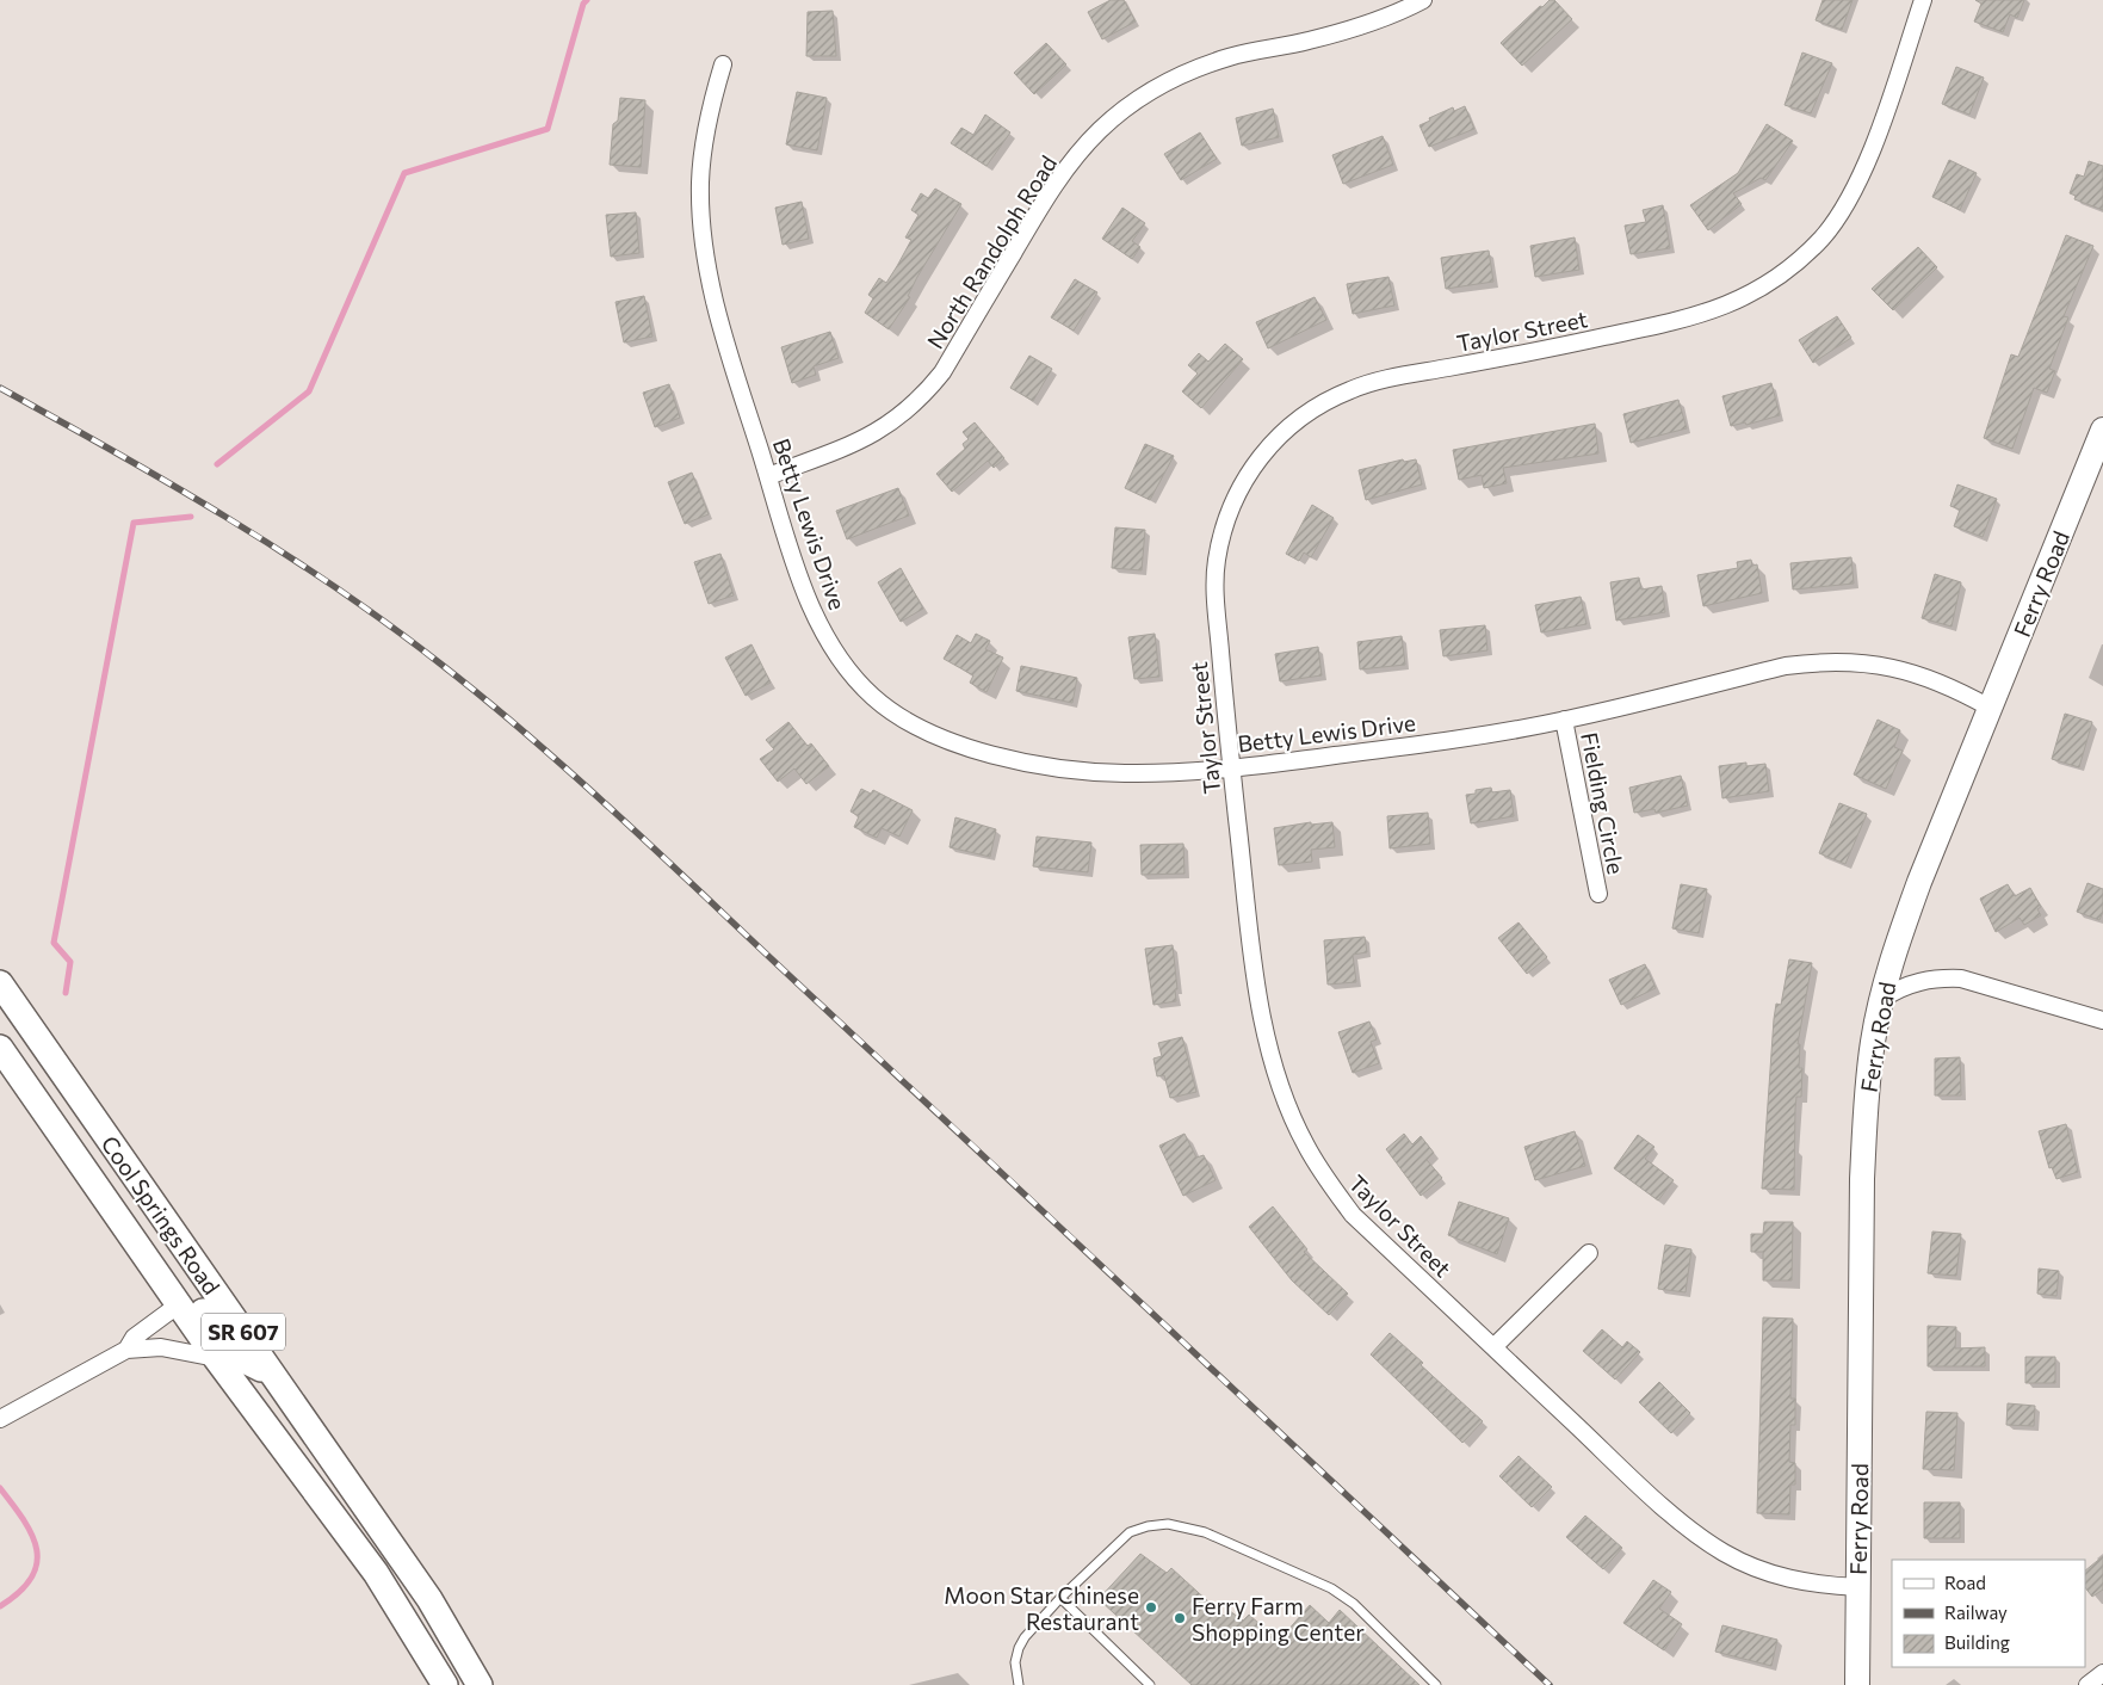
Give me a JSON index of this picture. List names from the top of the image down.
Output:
{
  "streets": {
    "main road": ["Ferry Road", "Cool Springs Road", "SR 607"],
    "street": [
      "North Randolph Road",
      "Taylor Street",
      "Betty Lewis Drive",
      "Fielding Circle"
    ]
  },
  "crossings": [
    ["North Randolph Road", "Betty Lewis Drive"],
    ["Taylor Street", "Betty Lewis Drive"],
    ["Taylor Street", "Ferry Road"],
    ["Betty Lewis Drive", "Ferry Road"],
    ["Betty Lewis Drive", "Fielding Circle"]
  ],
  "places": ["Moon Star Chinese Restaurant", "Ferry Farm Shopping Center"],
  "legend": ["Road", "Railway", "Building"]
}
